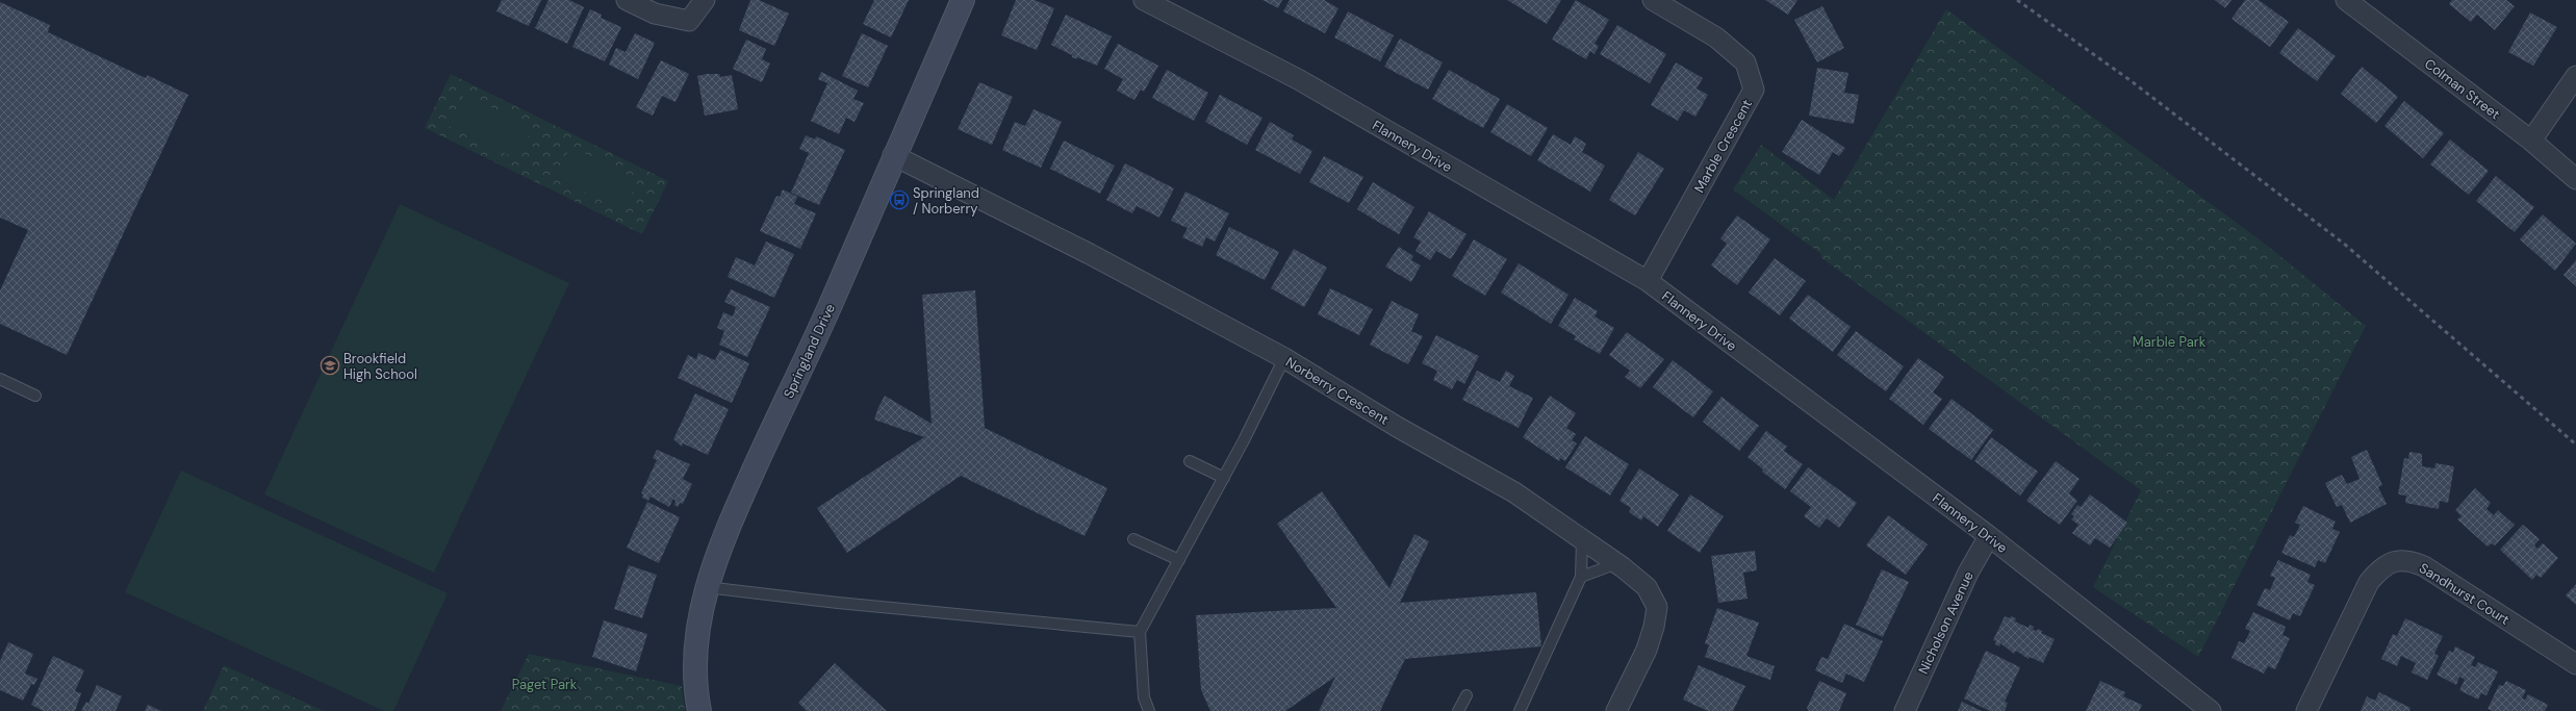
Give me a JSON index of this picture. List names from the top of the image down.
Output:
{
  "streets": {
    "street": [
      "Colman Street",
      "Flannery Drive",
      "Marble Crescent",
      "Springland Drive",
      "Norberry Crescent",
      "Sandhurst Court",
      "Nicholson Avenue"
    ]
  },
  "crossings": [
    ["Flannery Drive", "Marble Crescent"],
    ["Flannery Drive", "Nicholson Avenue"],
    ["Springland Drive", "Norberry Crescent"]
  ],
  "parks": ["Marble Park", "Paget Park"],
  "places": {
    "bus stop": ["Springland / Norberry"],
    "school or university": ["Brookfield High School"]
  }
}
